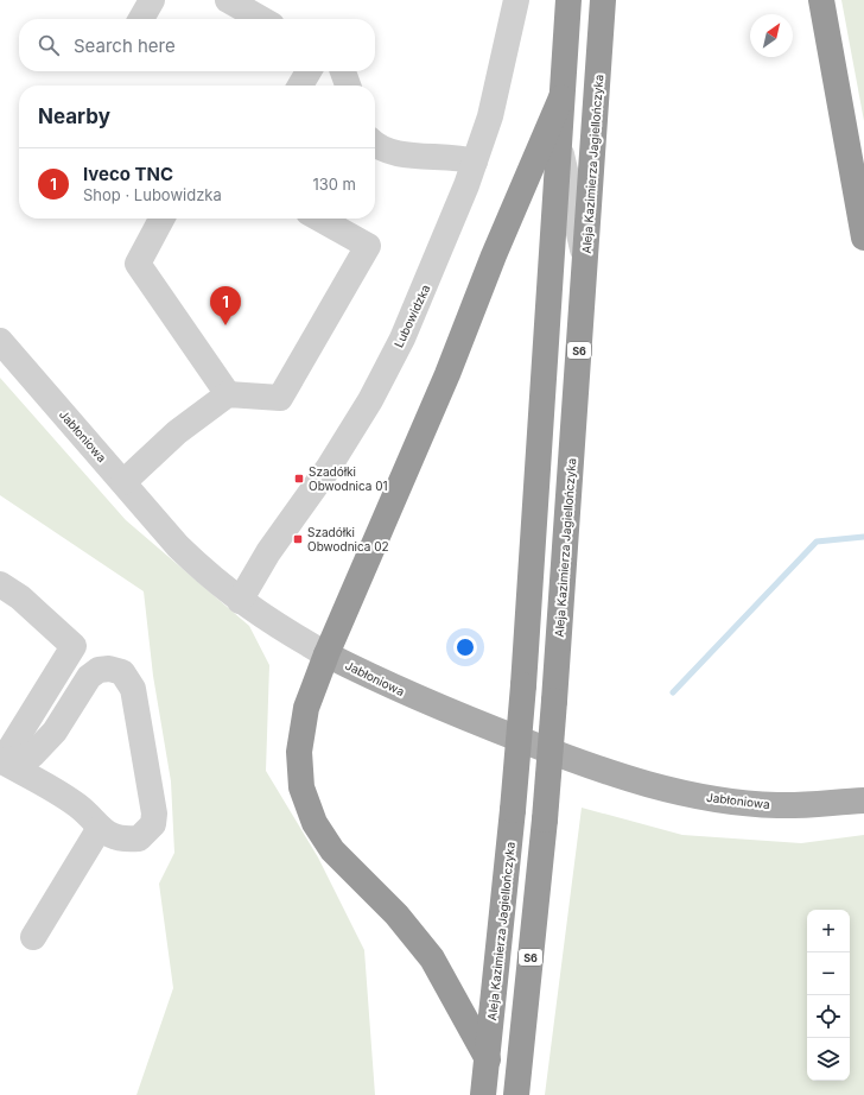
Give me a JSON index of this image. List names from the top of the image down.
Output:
{
  "streets": {
    "highway": ["Aleja Kazimierza Jagiellończyka", "S6"],
    "main road": ["Jabłoniowa"],
    "street": ["Lubowidzka"]
  },
  "crossings": [
    ["Lubowidzka", "Jabłoniowa"]
  ],
  "places": {
    "transit": ["Szadółki Obwodnica 01", "Szadółki Obwodnica 02"]
  },
  "north": "top right",
  "page": {
    "search": "Search here",
    "heading": "Nearby",
    "list": [
      {
        "mark": "1",
        "name": "Iveco TNC",
        "note": "Shop · Lubowidzka",
        "value": "130 m"
      }
    ],
    "pins": "1",
    "map_buttons": ["+", "−"]
  }
}
